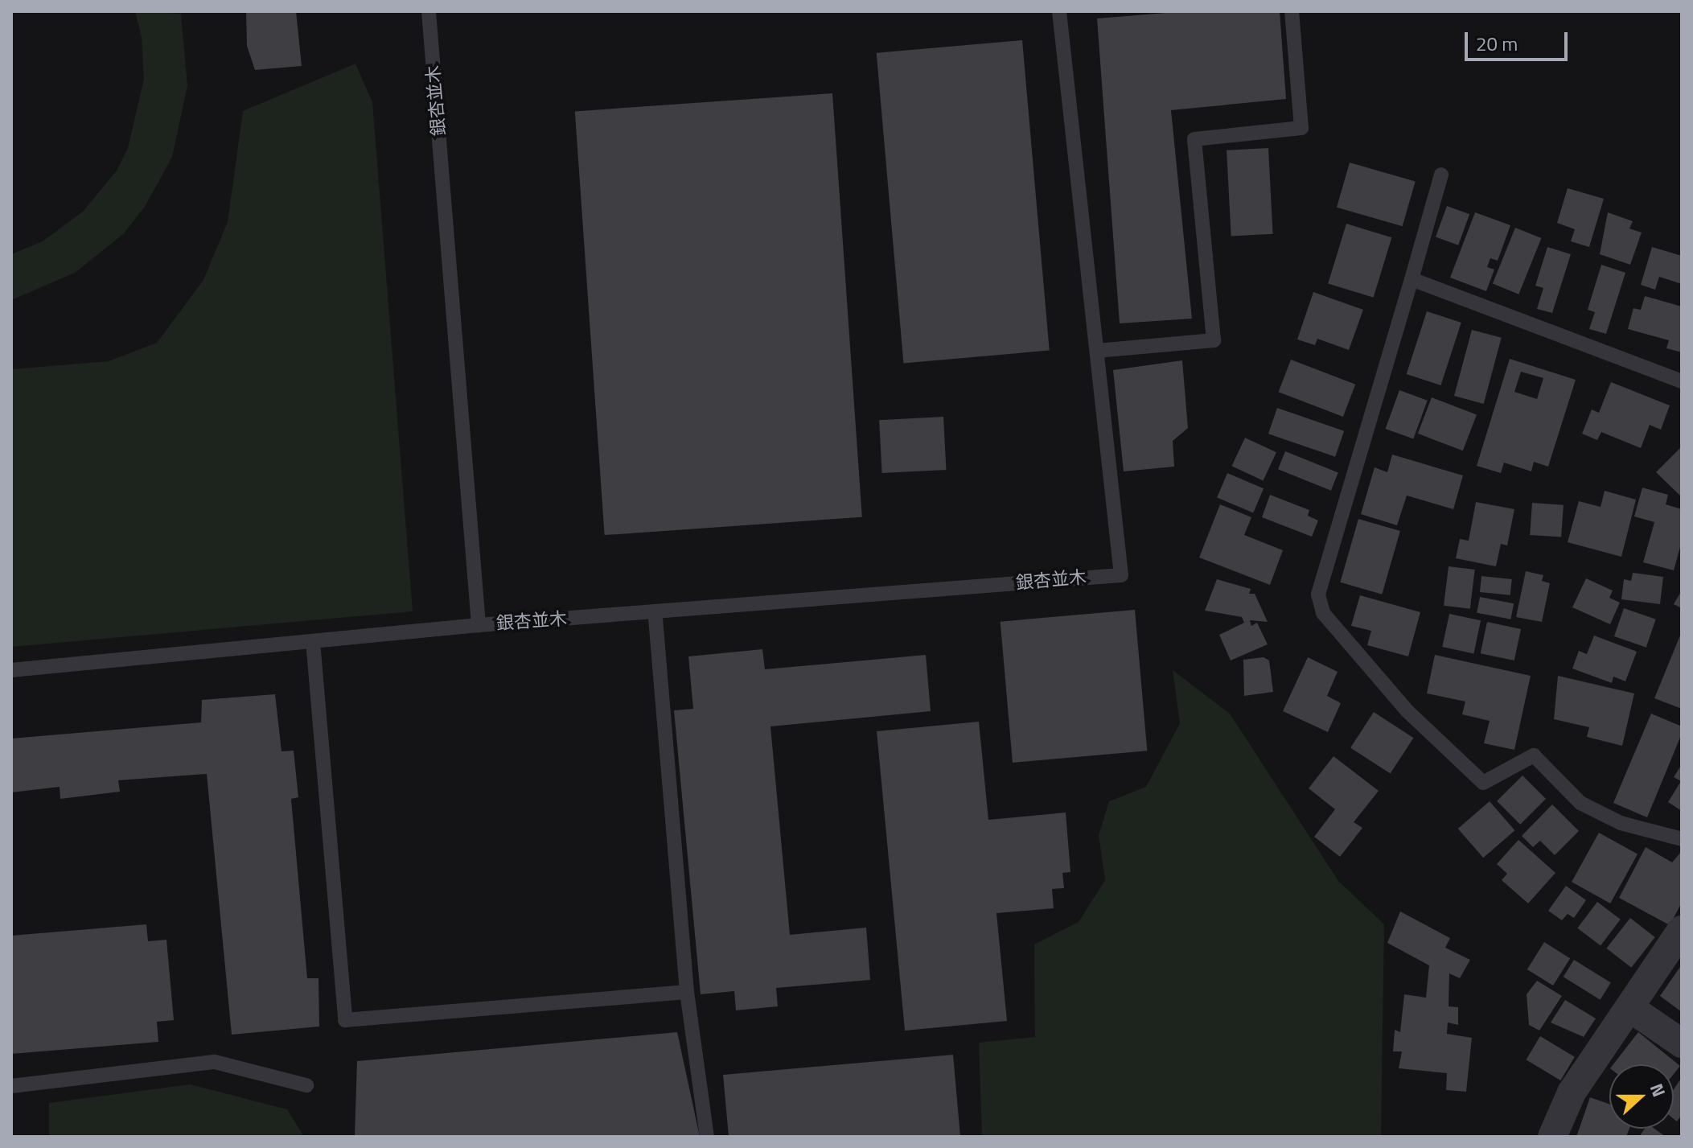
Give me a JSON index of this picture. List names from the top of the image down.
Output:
{
  "streets": {
    "lane": ["銀杏並木"]
  },
  "scale_bar": "20 m",
  "north": "right"
}
